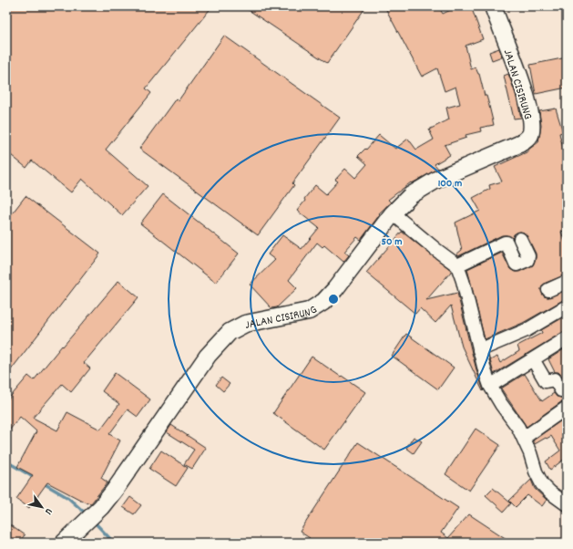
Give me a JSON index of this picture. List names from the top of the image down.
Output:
{
  "streets": {
    "main road": ["JALAN CISIRUNG"]
  },
  "north": "bottom right",
  "rings": ["100 m", "50 m"]
}
